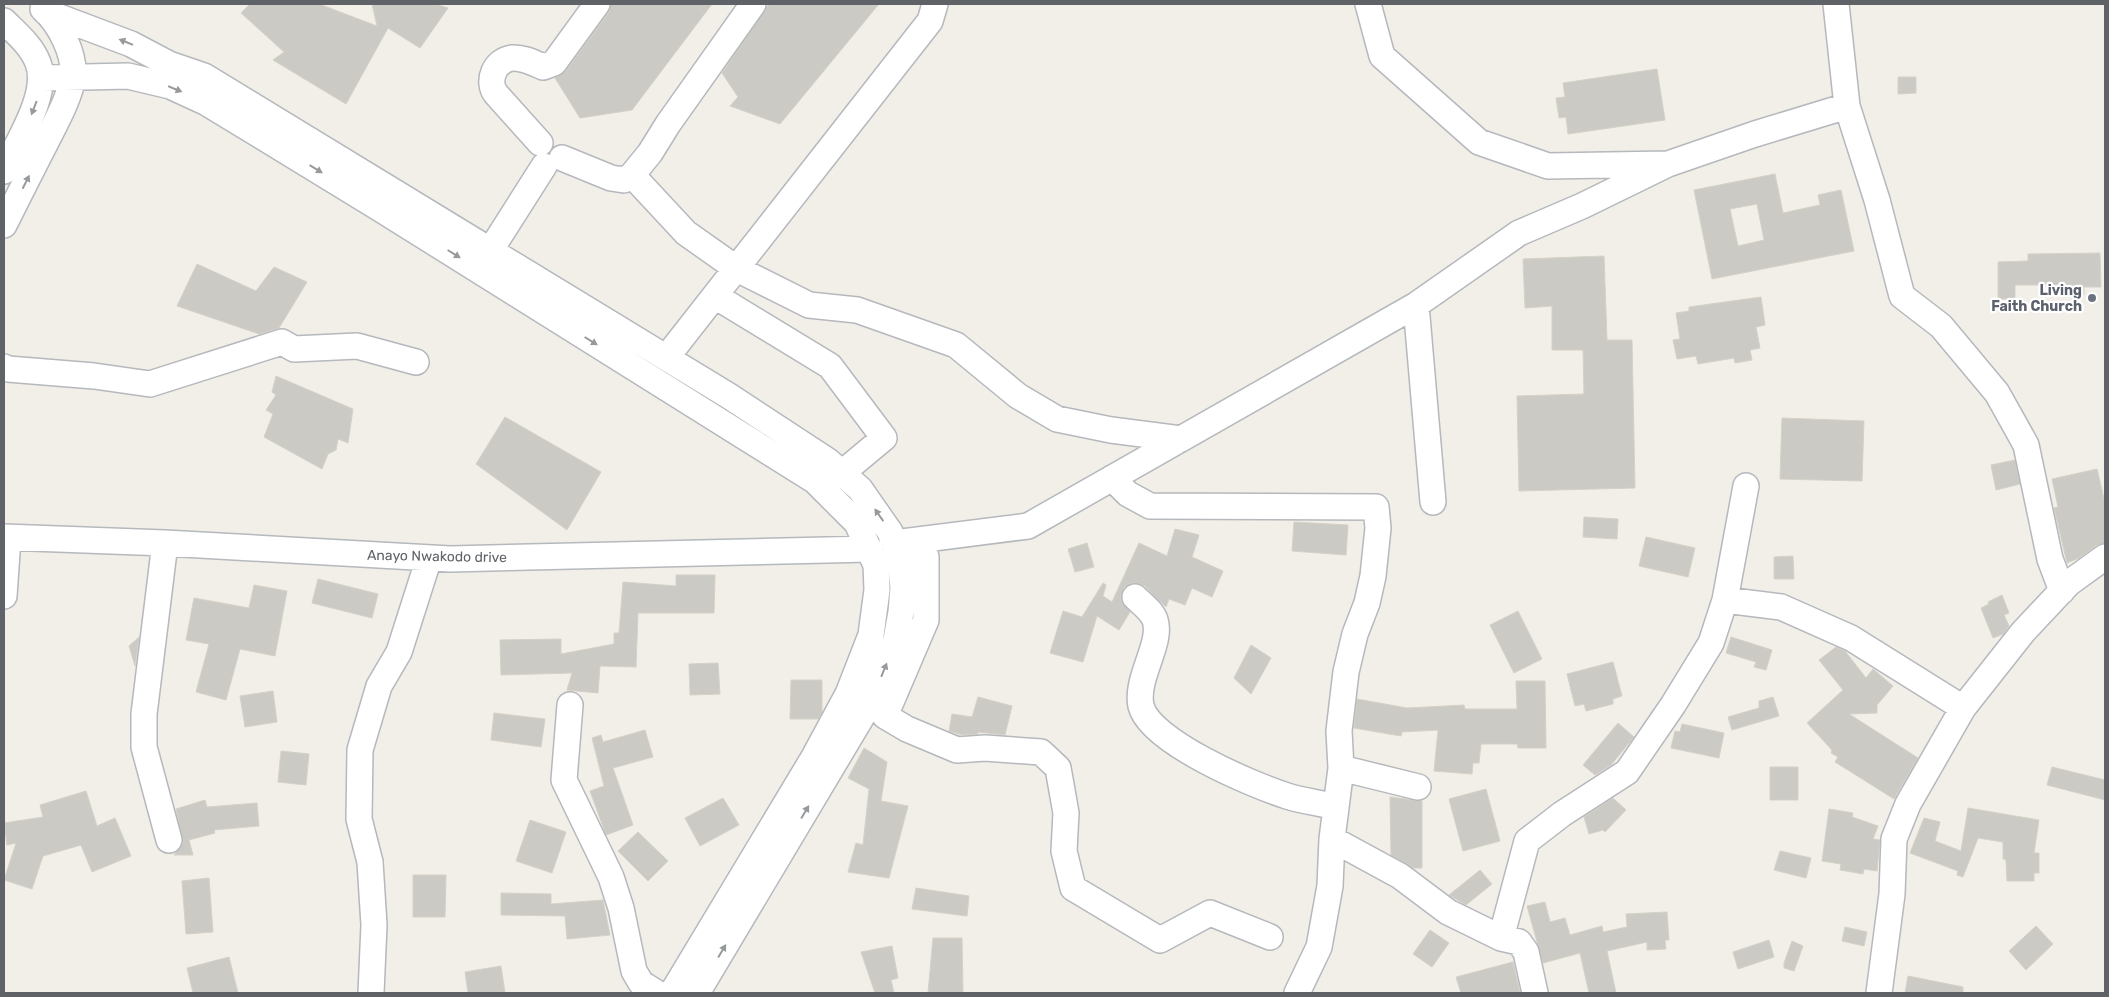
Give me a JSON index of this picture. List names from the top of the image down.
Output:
{
  "streets": {
    "street": ["Anayo Nwakodo drive"]
  },
  "places": ["Living Faith Church"]
}
